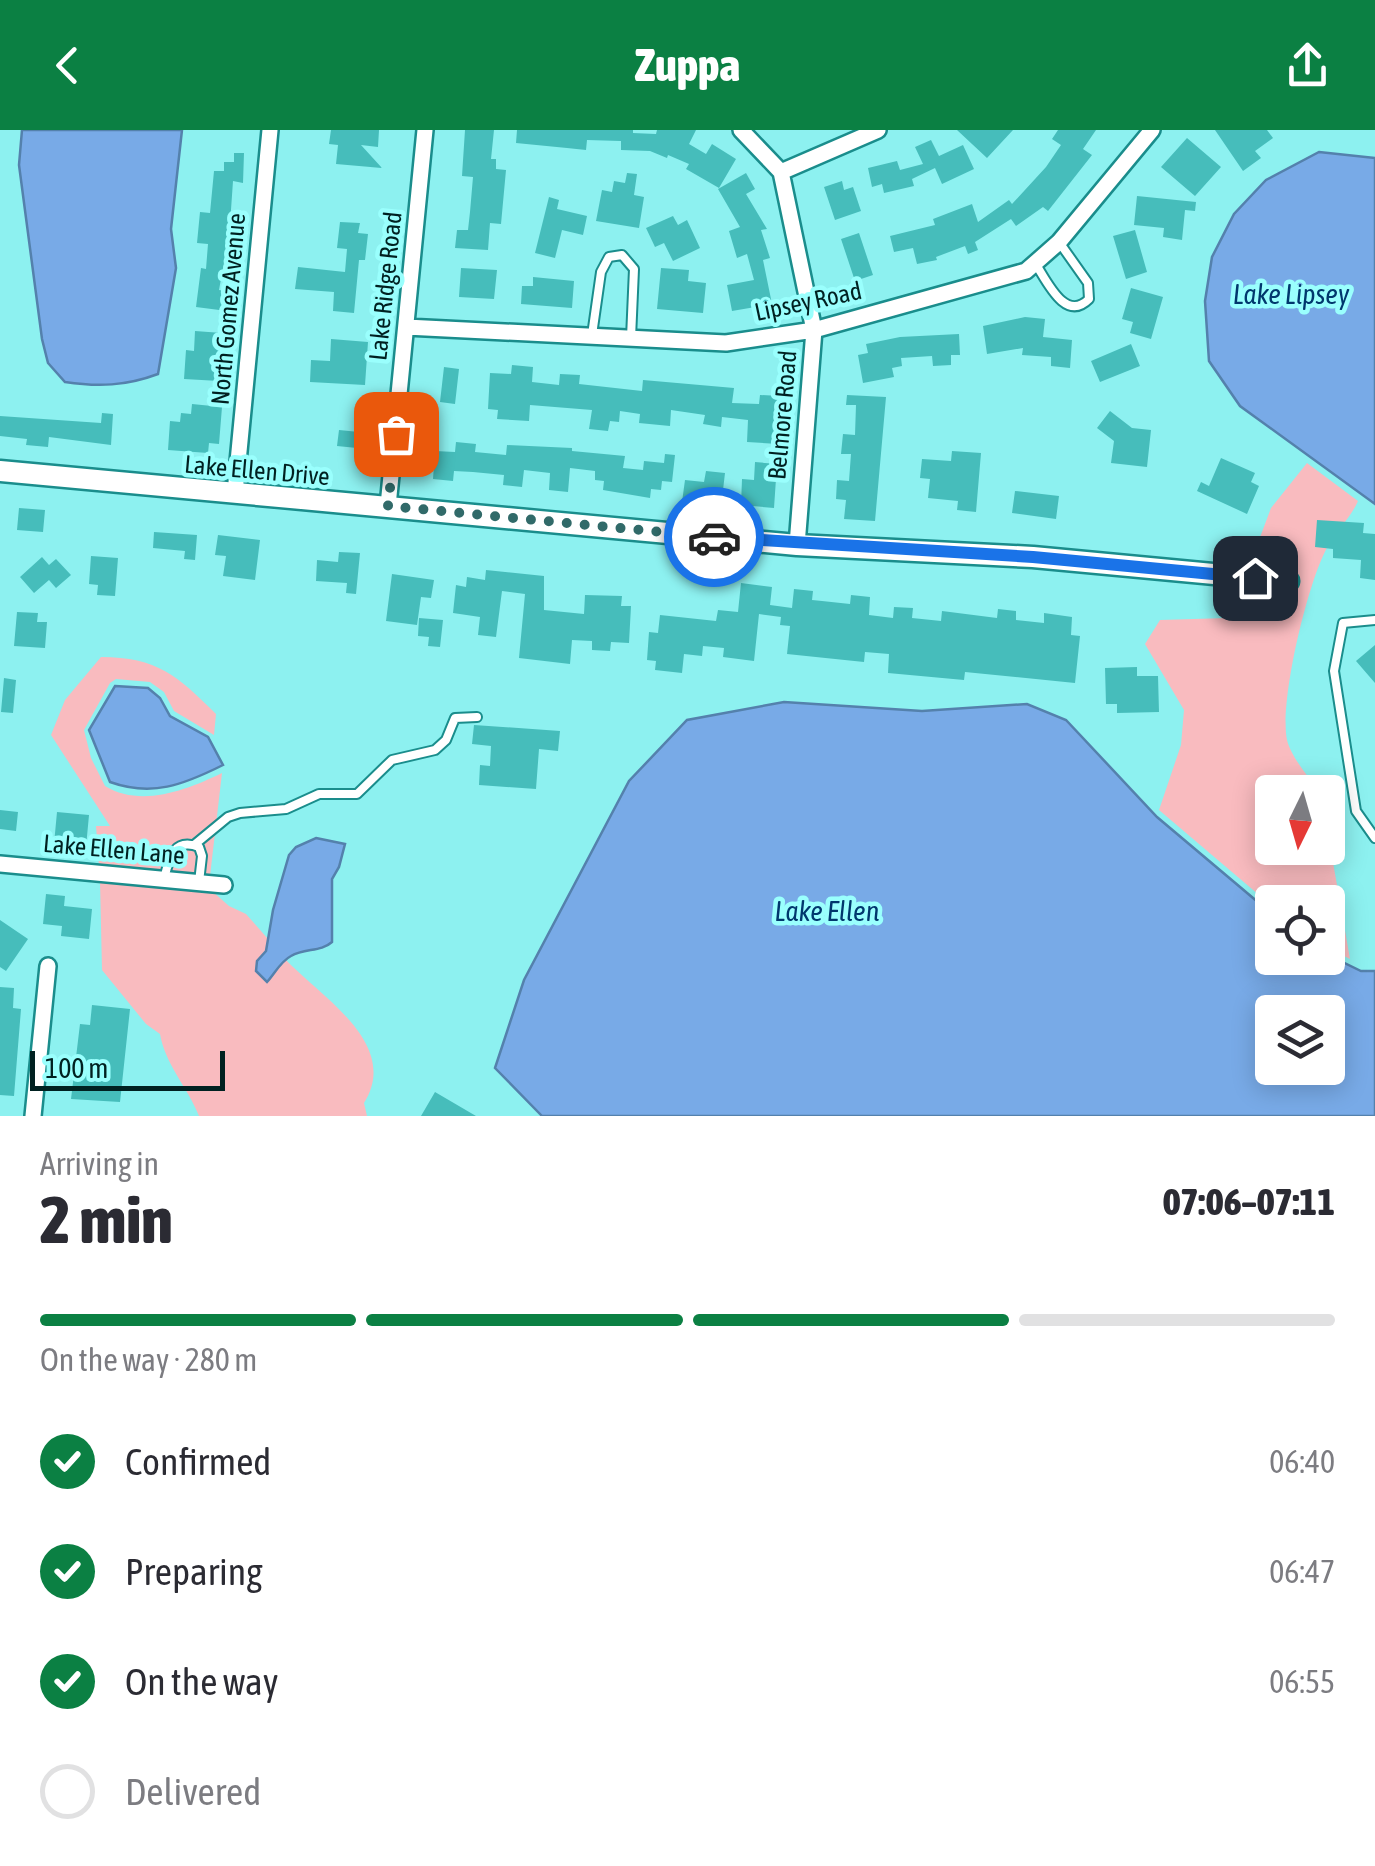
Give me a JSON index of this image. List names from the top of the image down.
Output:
{
  "streets": {
    "street": [
      "Lake Ridge Road",
      "Lipsey Road",
      "North Gomez Avenue",
      "Belmore Road",
      "Lake Ellen Drive",
      "Lake Ellen Lane"
    ]
  },
  "crossings": [
    ["Lake Ridge Road", "Lipsey Road"],
    ["Lake Ridge Road", "Lake Ellen Drive"],
    ["Lipsey Road", "Belmore Road"],
    ["North Gomez Avenue", "Lake Ellen Drive"],
    ["Belmore Road", "Lake Ellen Drive"]
  ],
  "water": ["Lake Lipsey", "Lake Ellen"],
  "scale_bar": "100 m",
  "north": "bottom",
  "page": {
    "header": "Zuppa",
    "scale": "100 m",
    "heading": ["2 min", "Arriving in", "07:06–07:11"],
    "bar": "On the way · 280 m",
    "list": [
      ["Confirmed", "06:40"],
      ["Preparing", "06:47"],
      ["On the way", "06:55"],
      "Delivered"
    ]
  }
}
